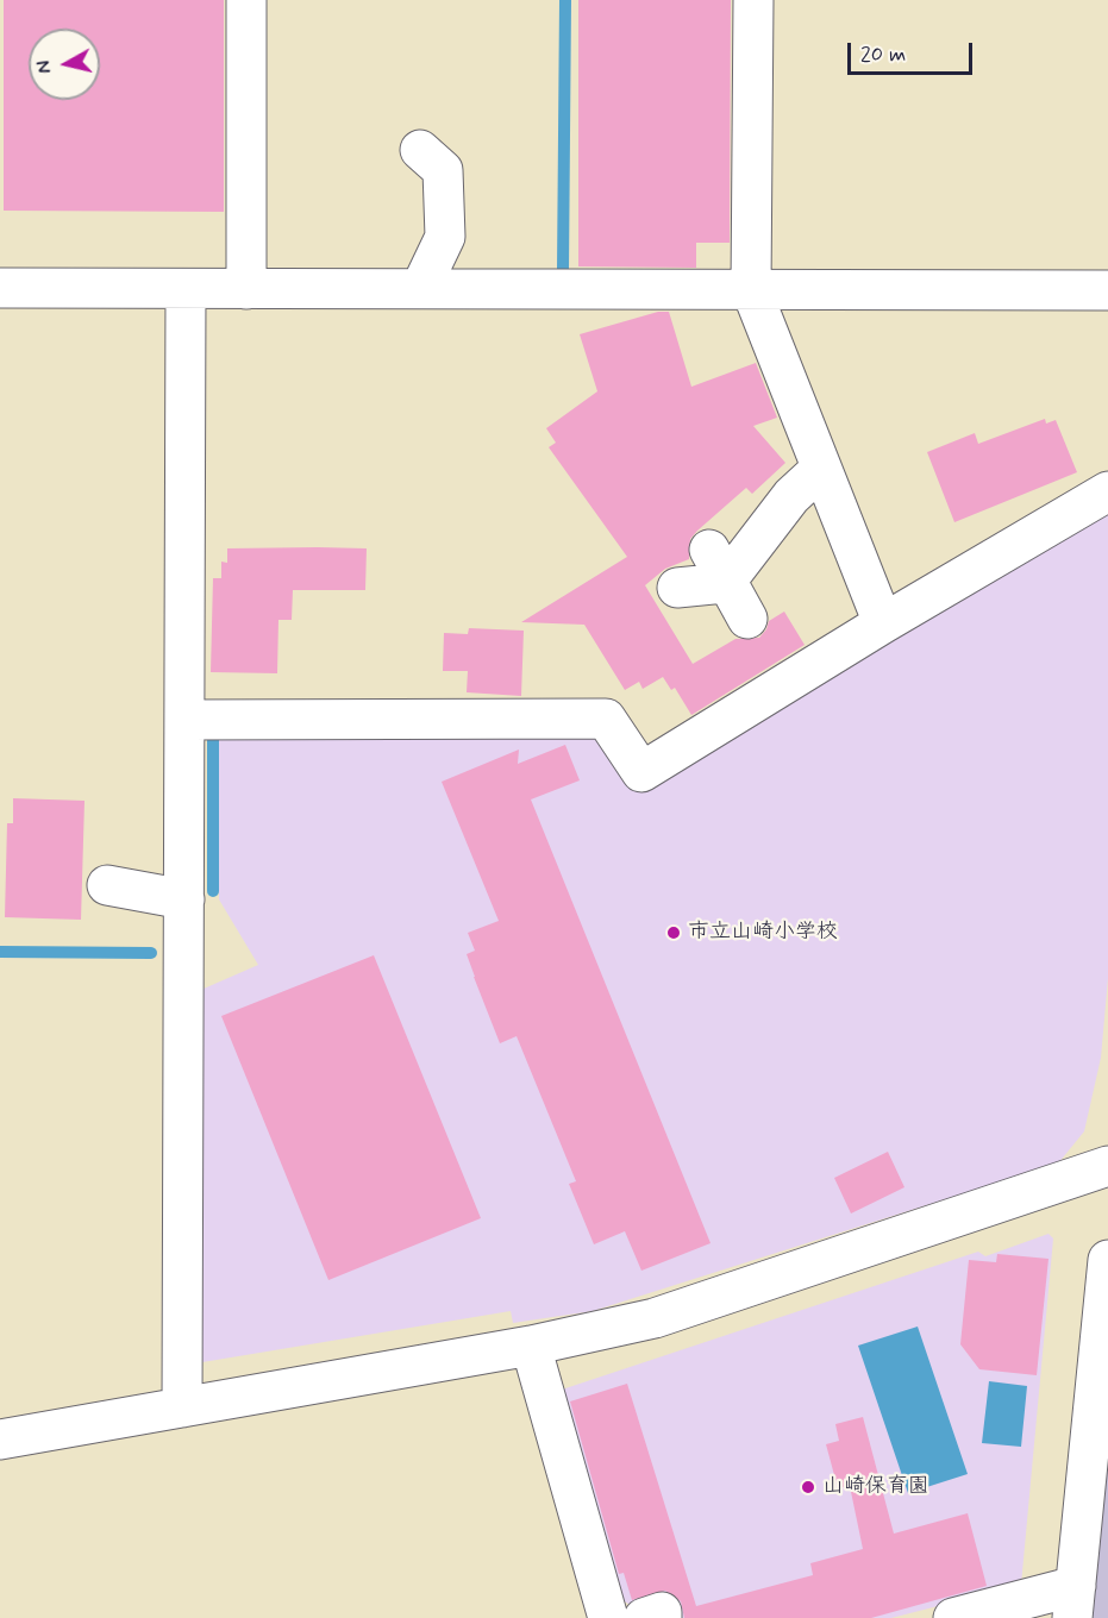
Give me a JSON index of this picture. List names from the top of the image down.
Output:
{
  "places": ["市立山崎小学校", "山崎保育園"],
  "scale_bar": "20 m",
  "north": "left"
}
